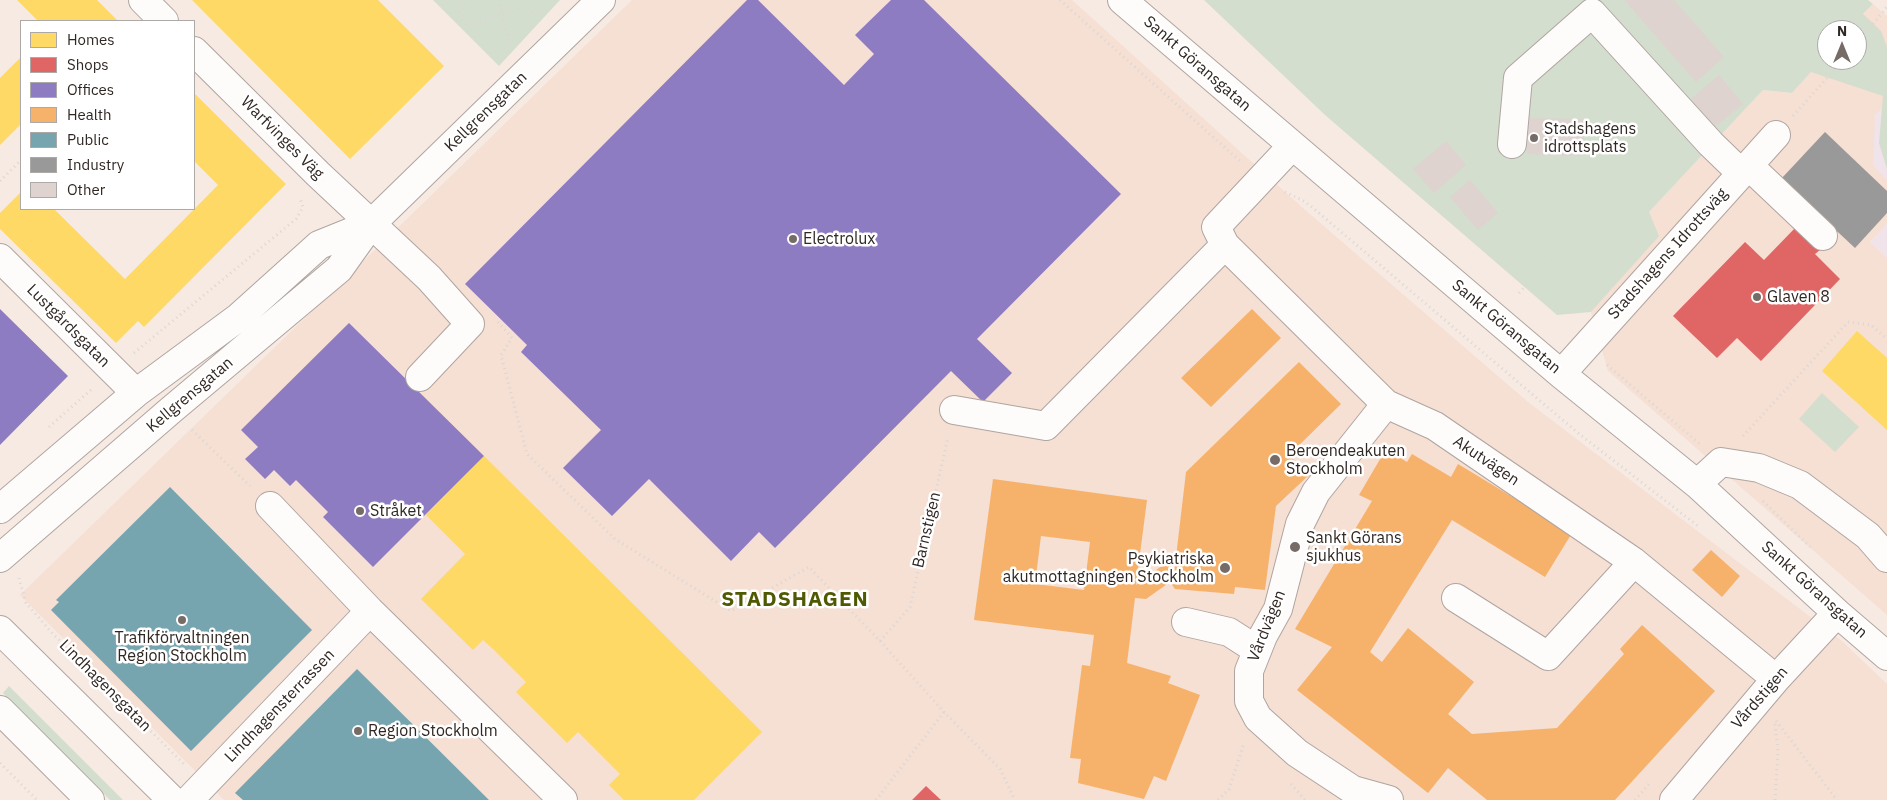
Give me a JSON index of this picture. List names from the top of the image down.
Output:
{
  "streets": {
    "street": [
      "Sankt Göransgatan",
      "Kellgrensgatan",
      "Warfvinges Väg",
      "Stadshagens Idrottsväg",
      "Lustgårdsgatan",
      "Akutvägen",
      "Vårdvägen",
      "Lindhagensgatan",
      "Vårdstigen",
      "Lindhagensterrassen"
    ],
    "path": ["Barnstigen"]
  },
  "crossings": [
    ["Sankt Göransgatan", "Stadshagens Idrottsväg"],
    ["Sankt Göransgatan", "Vårdstigen"],
    ["Kellgrensgatan", "Warfvinges Väg"],
    ["Kellgrensgatan", "Lustgårdsgatan"],
    ["Akutvägen", "Vårdvägen"],
    ["Akutvägen", "Vårdstigen"],
    ["Lindhagensgatan", "Lindhagensterrassen"]
  ],
  "districts": ["STADSHAGEN"],
  "places": [
    "Stadshagens idrottsplats",
    "Electrolux",
    "Glaven 8",
    "Beroendeakuten Stockholm",
    "Stråket",
    "Sankt Görans sjukhus",
    "Psykiatriska akutmottagningen Stockholm",
    "Trafikförvaltningen Region Stockholm",
    "Region Stockholm"
  ],
  "legend": [
    "Homes",
    "Shops",
    "Offices",
    "Health",
    "Public",
    "Industry",
    "Other"
  ],
  "north": "top"
}
